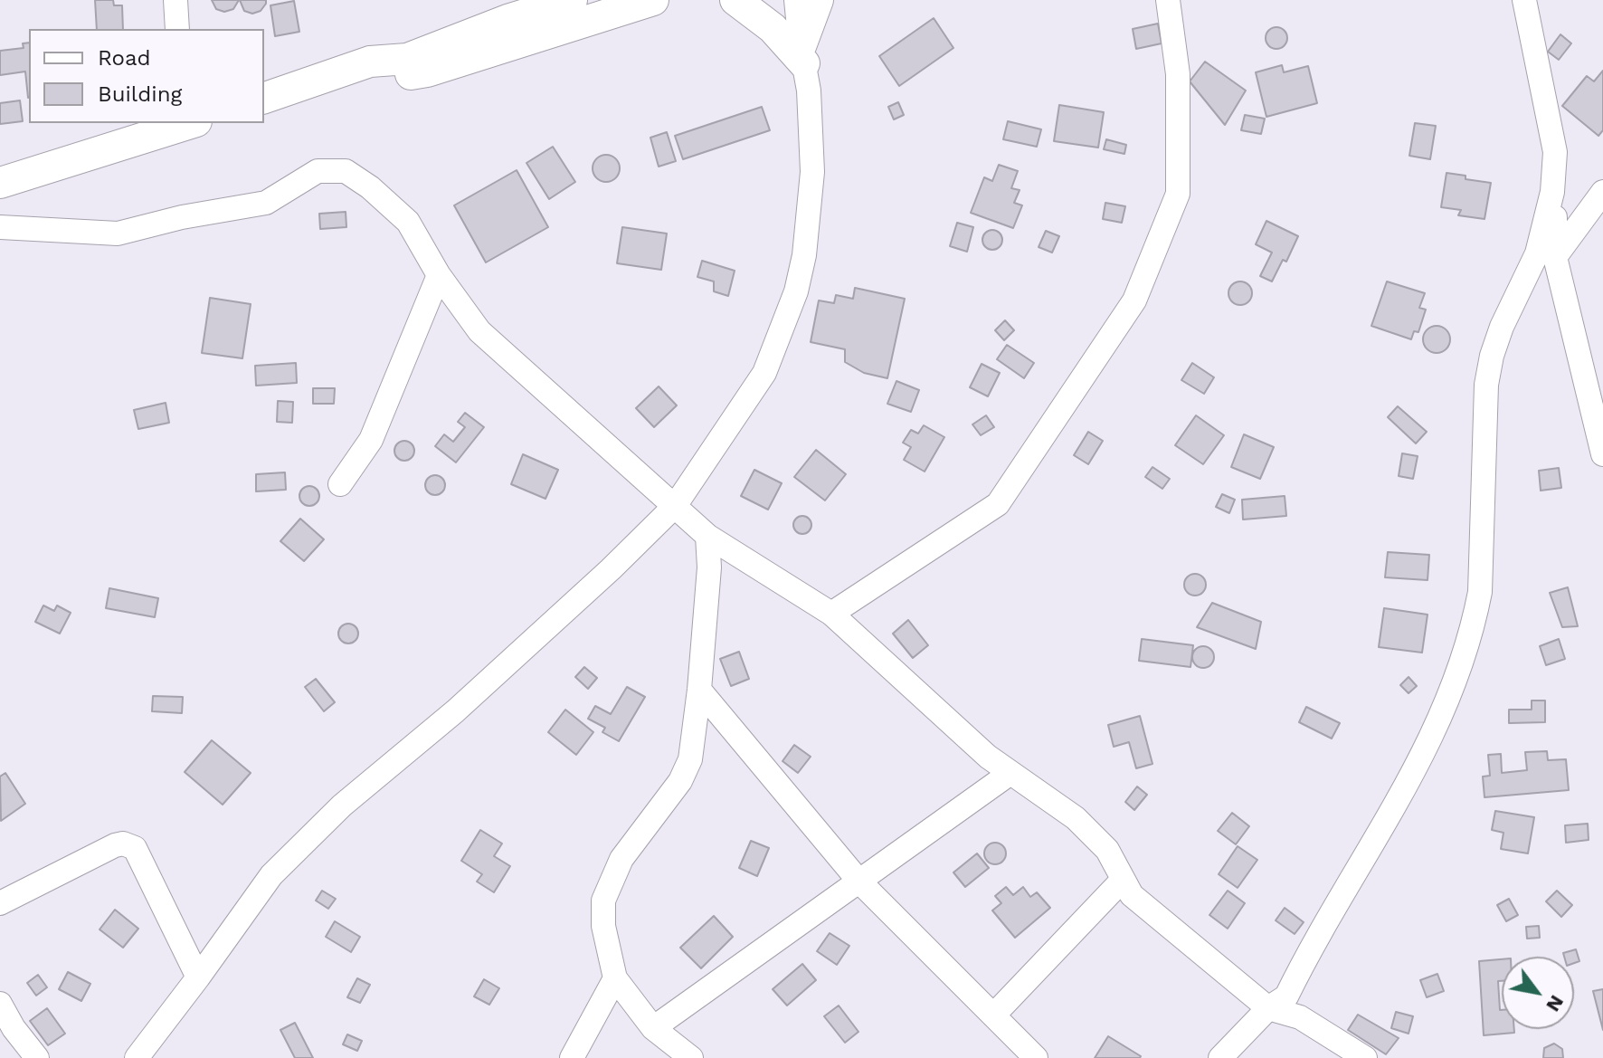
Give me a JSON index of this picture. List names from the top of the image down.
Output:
{
  "legend": ["Road", "Building"],
  "north": "bottom right"
}
